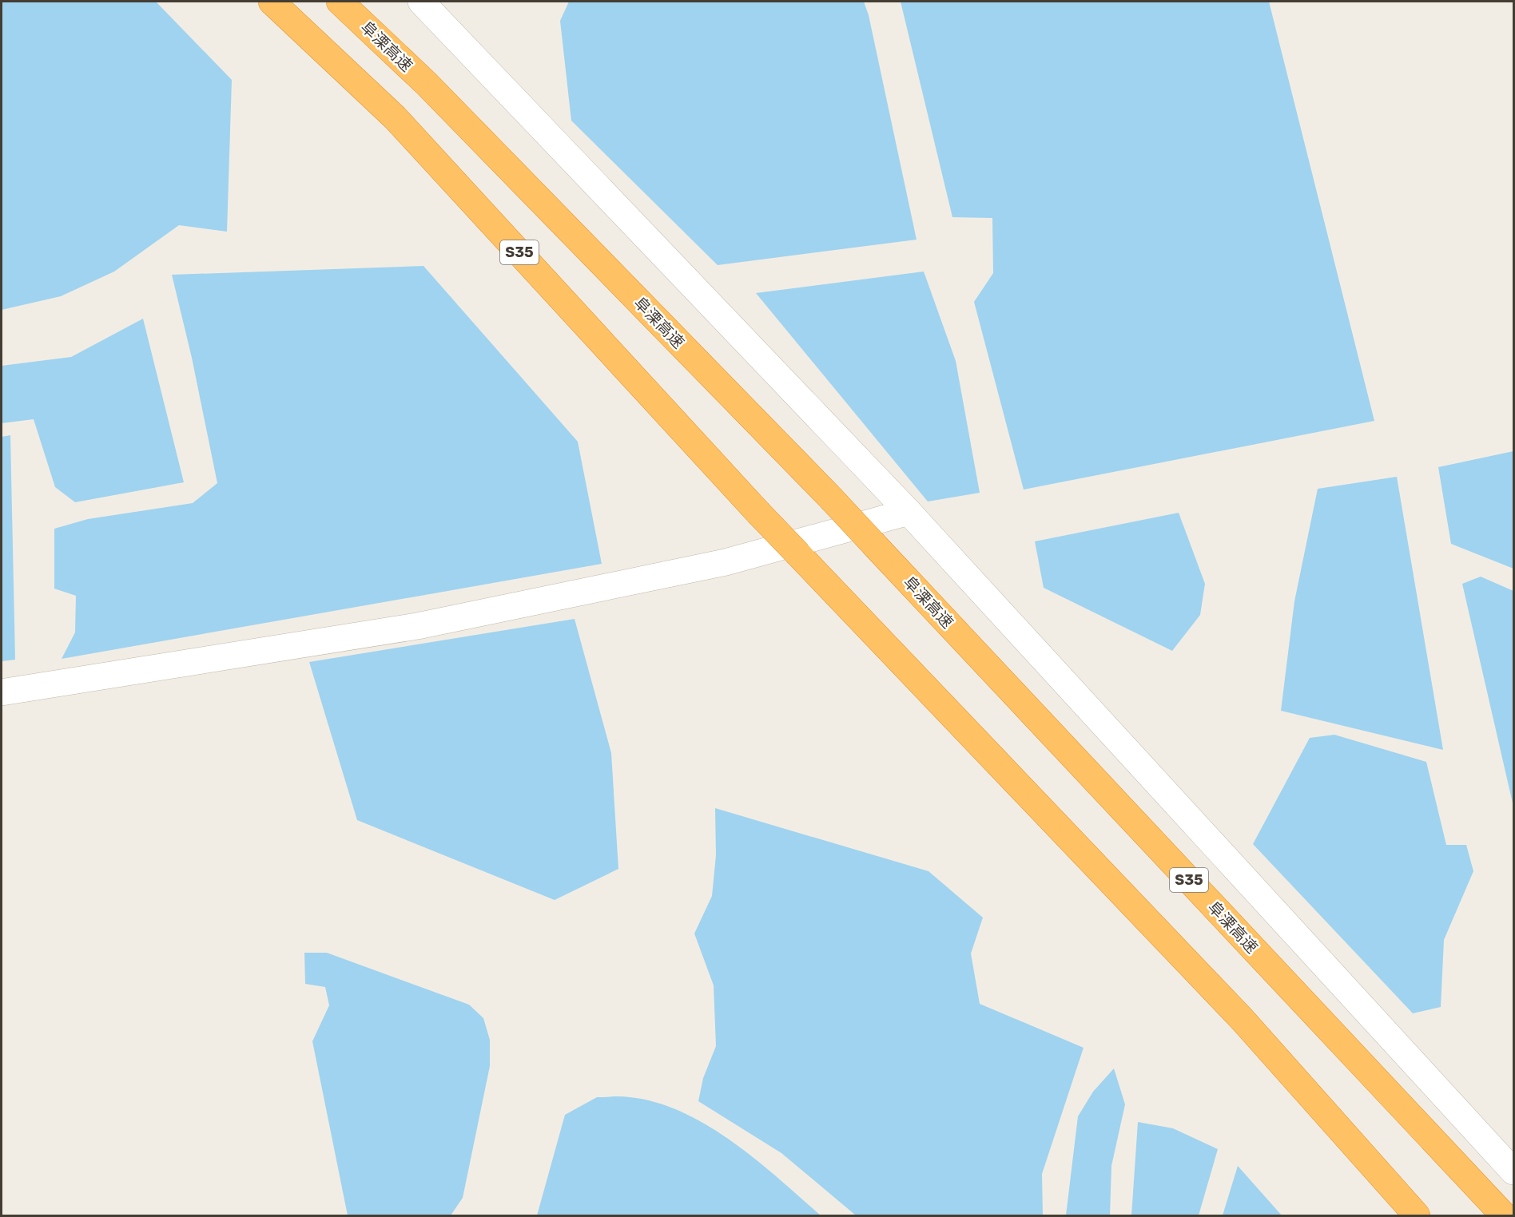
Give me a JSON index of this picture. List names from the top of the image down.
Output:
{
  "streets": {
    "highway": ["阜溧高速", "S35"]
  }
}
